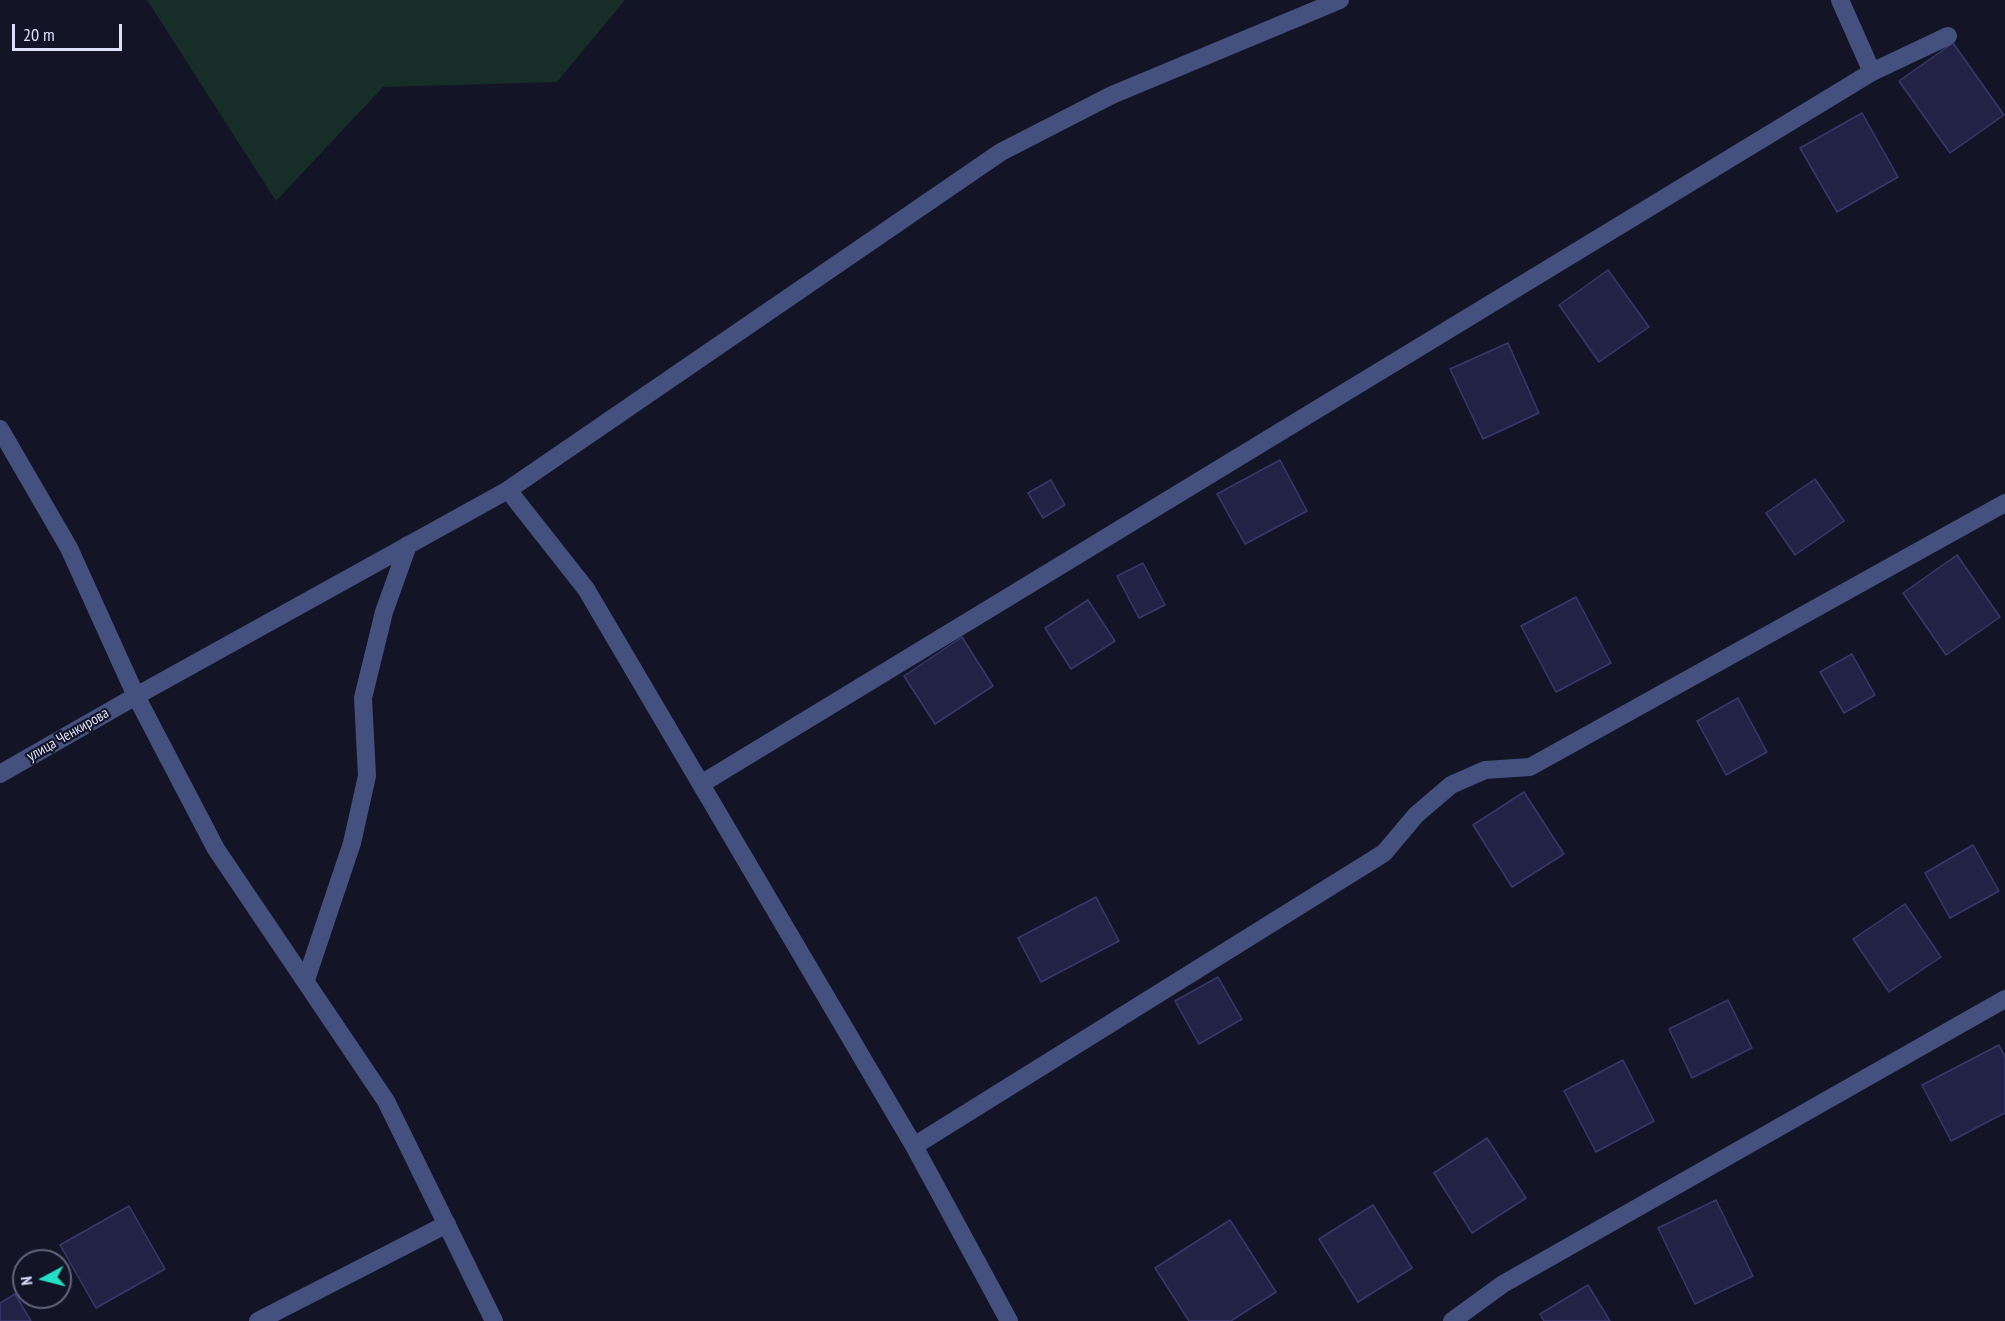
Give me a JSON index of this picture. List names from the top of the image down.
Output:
{
  "streets": {
    "street": ["улица Ченкирова"]
  },
  "scale_bar": "20 m",
  "north": "left"
}
